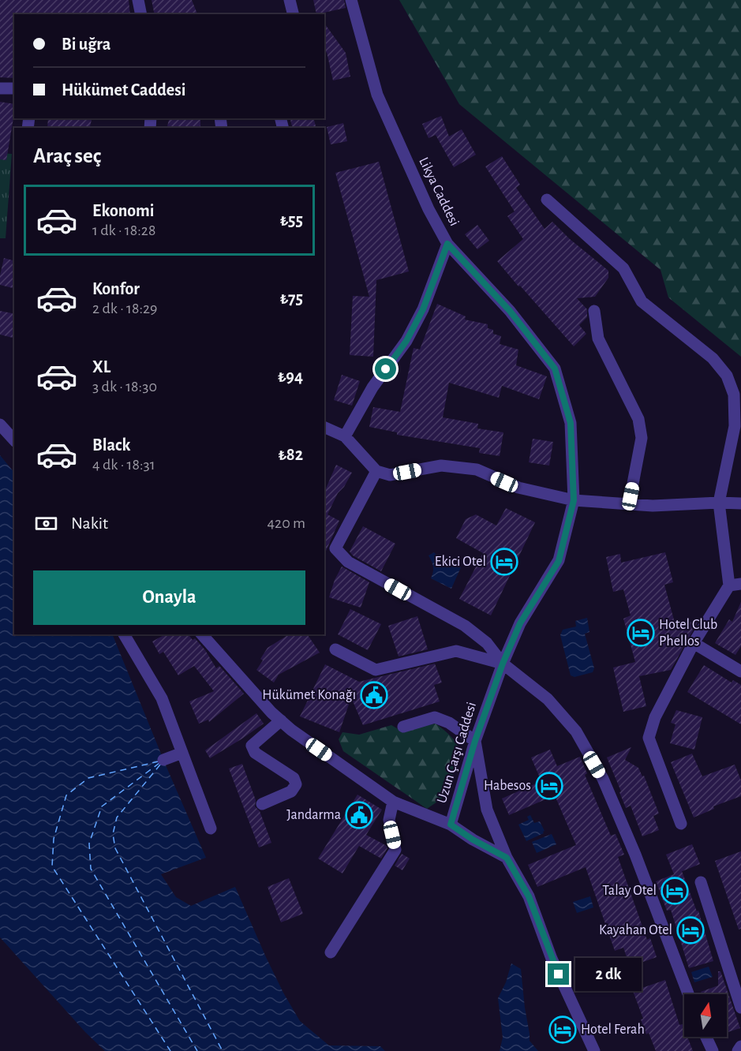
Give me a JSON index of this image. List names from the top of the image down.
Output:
{
  "streets": {
    "street": ["Likya Caddesi", "Uzun Çarşı Caddesi"]
  },
  "crossings": [
    ["Likya Caddesi", "Uzun Çarşı Caddesi"]
  ],
  "places": {
    "hotel": [
      "Ekici Otel",
      "Hotel Club Phellos",
      "Habesos",
      "Talay Otel",
      "Kayahan Otel",
      "Hotel Ferah"
    ],
    "public building": ["Hükümet Konağı", "Jandarma"]
  },
  "north": "top",
  "page": {
    "banner": ["Bi uğra", "Hükümet Caddesi"],
    "heading": "Araç seç",
    "list": [
      {
        "name": "Ekonomi",
        "note": "1 dk · 18:28",
        "value": "₺55"
      },
      {
        "name": "Konfor",
        "note": "2 dk · 18:29",
        "value": "₺75"
      },
      {
        "name": "XL",
        "note": "3 dk · 18:30",
        "value": "₺94"
      },
      {
        "name": "Black",
        "note": "4 dk · 18:31",
        "value": "₺82"
      }
    ],
    "pay": ["Nakit", "420 m"],
    "buttons": "Onayla",
    "bubble": "2 dk"
  }
}
